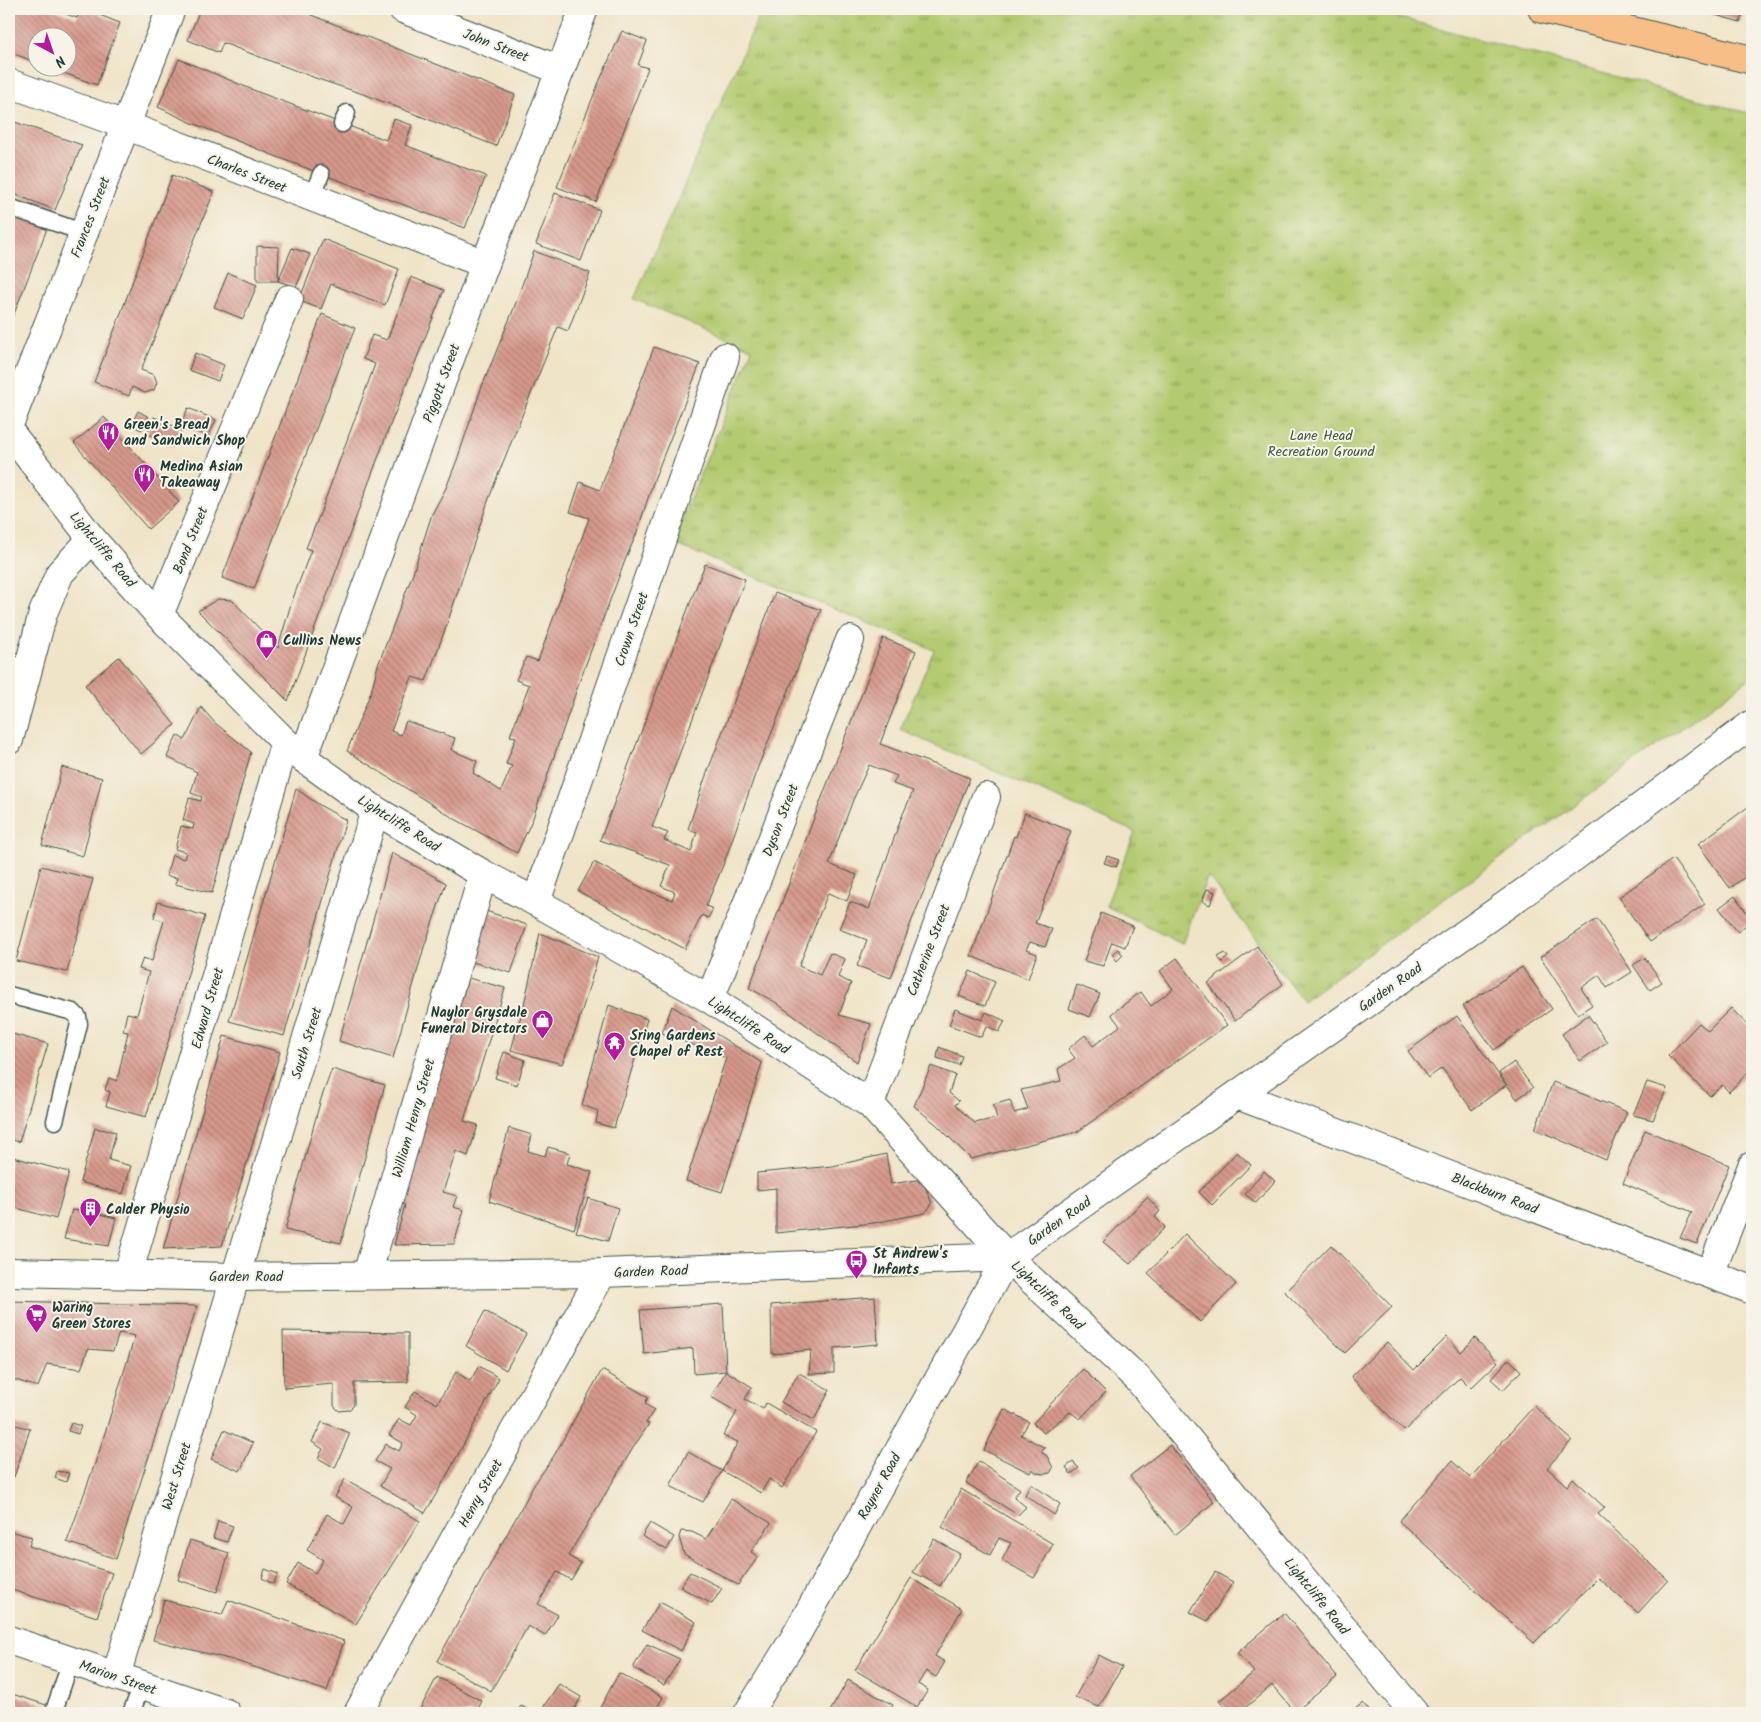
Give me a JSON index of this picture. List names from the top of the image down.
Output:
{
  "streets": {
    "street": [
      "John Street",
      "Charles Street",
      "Frances Street",
      "Piggott Street",
      "Bond Street",
      "Lightcliffe Road",
      "Crown Street",
      "Dyson Street",
      "Catherine Street",
      "Garden Road",
      "Edward Street",
      "South Street",
      "William Henry Street",
      "Blackburn Road",
      "West Street",
      "Rayner Road",
      "Henry Street",
      "Marion Street"
    ]
  },
  "crossings": [
    ["John Street", "Piggott Street"],
    ["Charles Street", "Frances Street"],
    ["Charles Street", "Piggott Street"],
    ["Piggott Street", "Lightcliffe Road"],
    ["Piggott Street", "Edward Street"],
    ["Bond Street", "Lightcliffe Road"],
    ["Lightcliffe Road", "Crown Street"],
    ["Lightcliffe Road", "Dyson Street"],
    ["Lightcliffe Road", "Catherine Street"],
    ["Lightcliffe Road", "Garden Road"],
    ["Lightcliffe Road", "Edward Street"],
    ["Lightcliffe Road", "South Street"],
    ["Lightcliffe Road", "William Henry Street"],
    ["Lightcliffe Road", "Rayner Road"],
    ["Garden Road", "Edward Street"],
    ["Garden Road", "South Street"],
    ["Garden Road", "William Henry Street"],
    ["Garden Road", "Blackburn Road"],
    ["Garden Road", "West Street"],
    ["Garden Road", "Rayner Road"],
    ["Garden Road", "Henry Street"],
    ["South Street", "West Street"],
    ["West Street", "Marion Street"]
  ],
  "parks": ["Lane Head Recreation Ground"],
  "places": {
    "restaurant": ["Green's Bread and Sandwich Shop", "Medina Asian Takeaway"],
    "shop": ["Cullins News", "Naylor Grysdale Funeral Directors"],
    "temple": ["Sring Gardens Chapel of Rest"],
    "building": ["Calder Physio"],
    "bus stop": ["St Andrew's Infants"],
    "supermarket": ["Waring Green Stores"]
  },
  "north": "bottom right"
}
